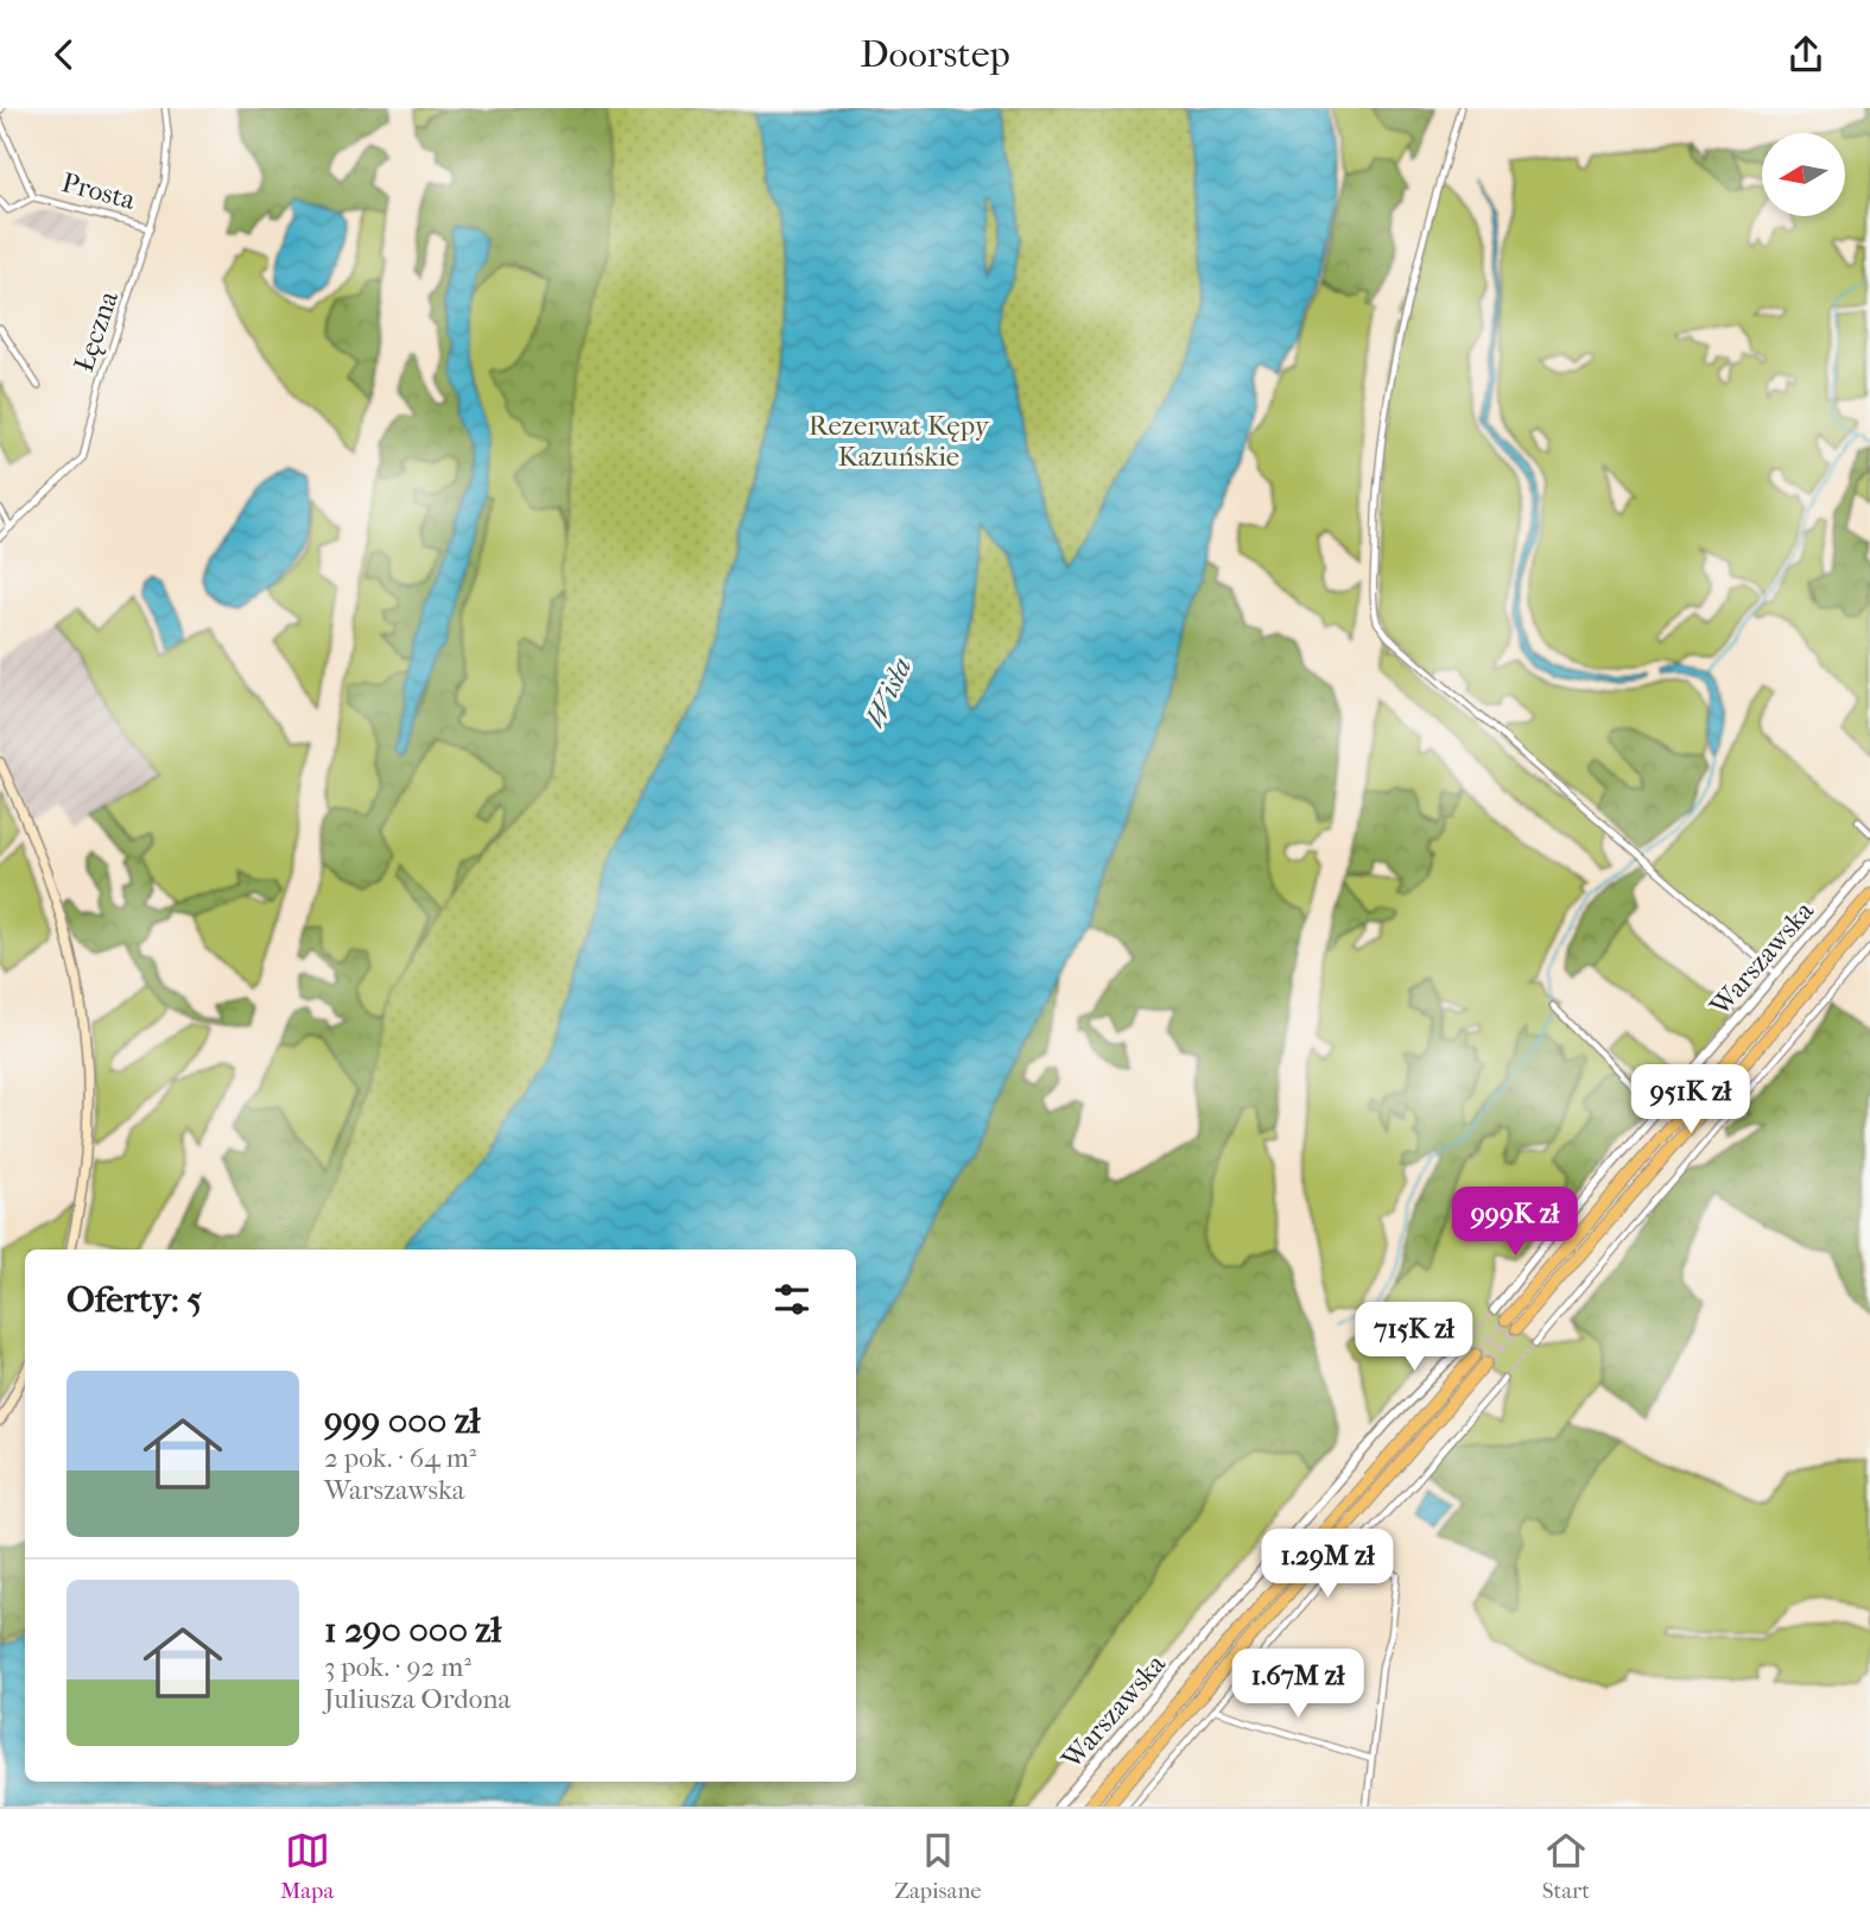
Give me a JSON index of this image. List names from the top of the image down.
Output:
{
  "streets": {
    "street": ["Prosta", "Łęczna", "Warszawska"]
  },
  "crossings": [
    ["Prosta", "Łęczna"]
  ],
  "water": ["Wisła"],
  "parks": ["Rezerwat Kępy Kazuńskie"],
  "north": "left",
  "page": {
    "header": "Doorstep",
    "price": [
      "951K zł",
      "999K zł",
      "715K zł",
      "1.29M zł",
      "1.67M zł"
    ],
    "heading": "Oferty: 5",
    "list": [
      {
        "name": "999 000 zł",
        "note": "2 pok. · 64 m² · Warszawska"
      },
      {
        "name": "1 290 000 zł",
        "note": "3 pok. · 92 m² · Juliusza Ordona"
      }
    ],
    "tabs": ["Mapa", "Zapisane", "Start"]
  }
}
